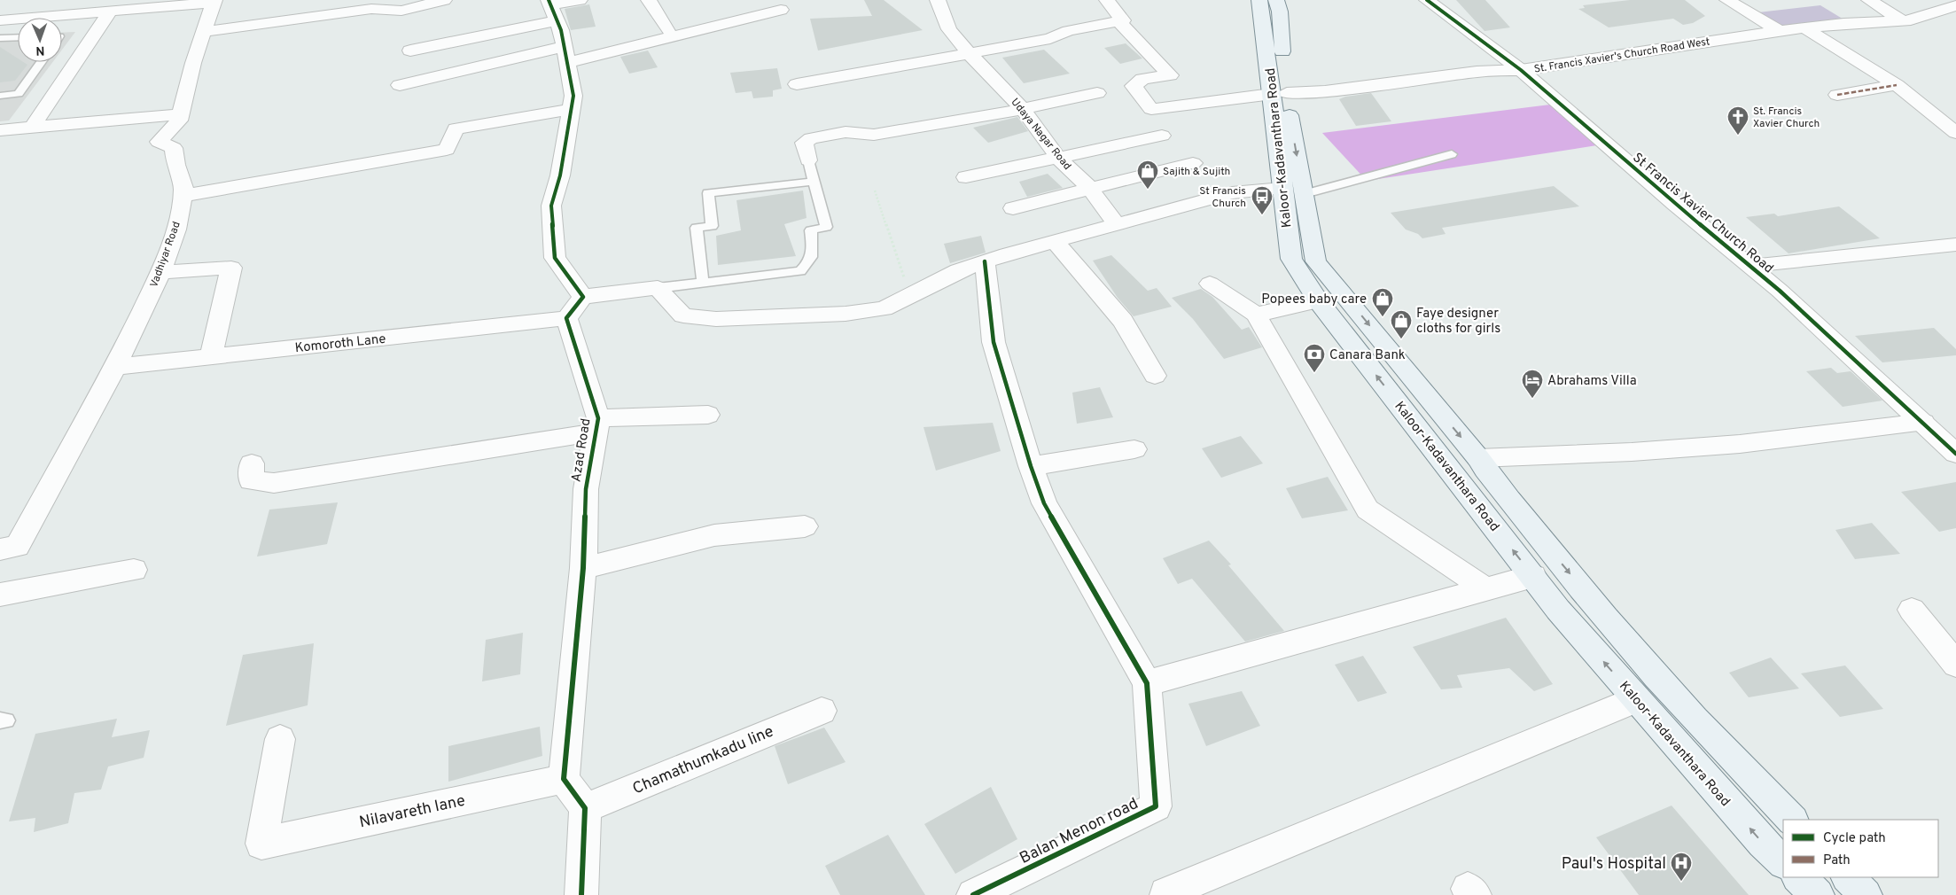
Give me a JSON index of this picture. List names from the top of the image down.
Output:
{
  "streets": {
    "main road": ["Kaloor-Kadavanthara Road"],
    "street": [
      "St. Francis Xavier's Church Road West",
      "Udaya Nagar Road",
      "St Francis Xavier Church Road",
      "Vadhiyar Road",
      "Komoroth Lane",
      "Azad Road",
      "Chamathumkadu line",
      "Nilavareth lane",
      "Balan Menon road"
    ]
  },
  "crossings": [
    ["St. Francis Xavier's Church Road West", "Kaloor-Kadavanthara Road"],
    ["St. Francis Xavier's Church Road West", "St Francis Xavier Church Road"],
    ["Vadhiyar Road", "Komoroth Lane"],
    ["Komoroth Lane", "Azad Road"],
    ["Azad Road", "Nilavareth lane"]
  ],
  "places": {
    "church": ["St. Francis Xavier Church"],
    "shop": ["Sajith & Sujith", "Popees baby care", "Faye designer cloths for girls"],
    "bus stop": ["St Francis Church"],
    "bank": ["Canara Bank"],
    "hotel": ["Abrahams Villa"],
    "hospital": ["Paul's Hospital"]
  },
  "legend": ["Cycle path", "Path"],
  "north": "bottom"
}
